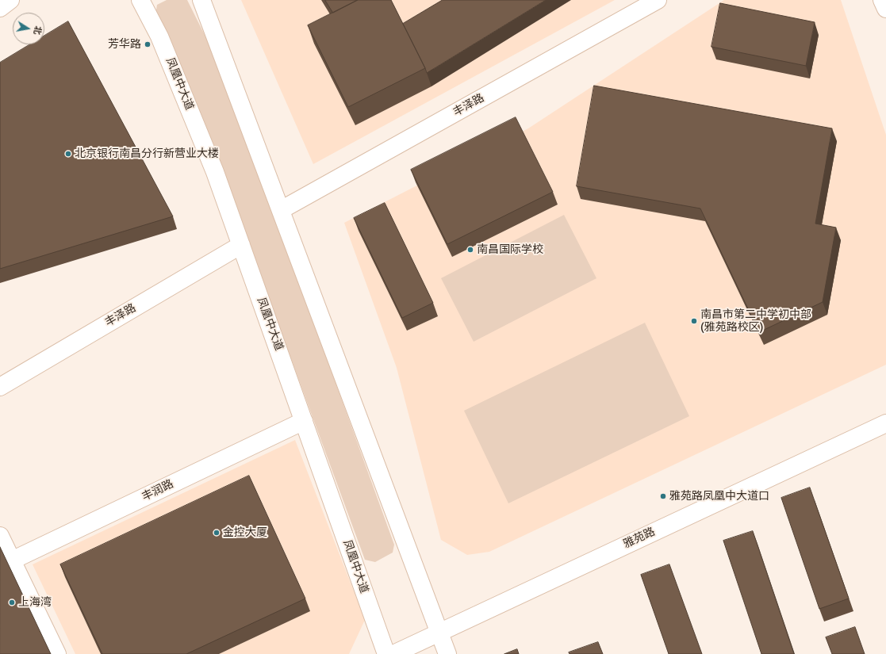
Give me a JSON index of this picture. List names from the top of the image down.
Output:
{
  "streets": {
    "street": [
      "凤凰中大道",
      "丰泽路",
      "丰润路",
      "雅苑路"
    ]
  },
  "crossings": [
    ["凤凰中大道", "丰泽路"],
    ["凤凰中大道", "丰润路"]
  ],
  "places": [
    "芳华路",
    "北京银行南昌分行新营业大楼",
    "南昌国际学校",
    "南昌市第二中学初中部 (雅苑路校区)",
    "雅苑路凤凰中大道口",
    "金控大厦",
    "上海湾"
  ],
  "north": "right"
}
